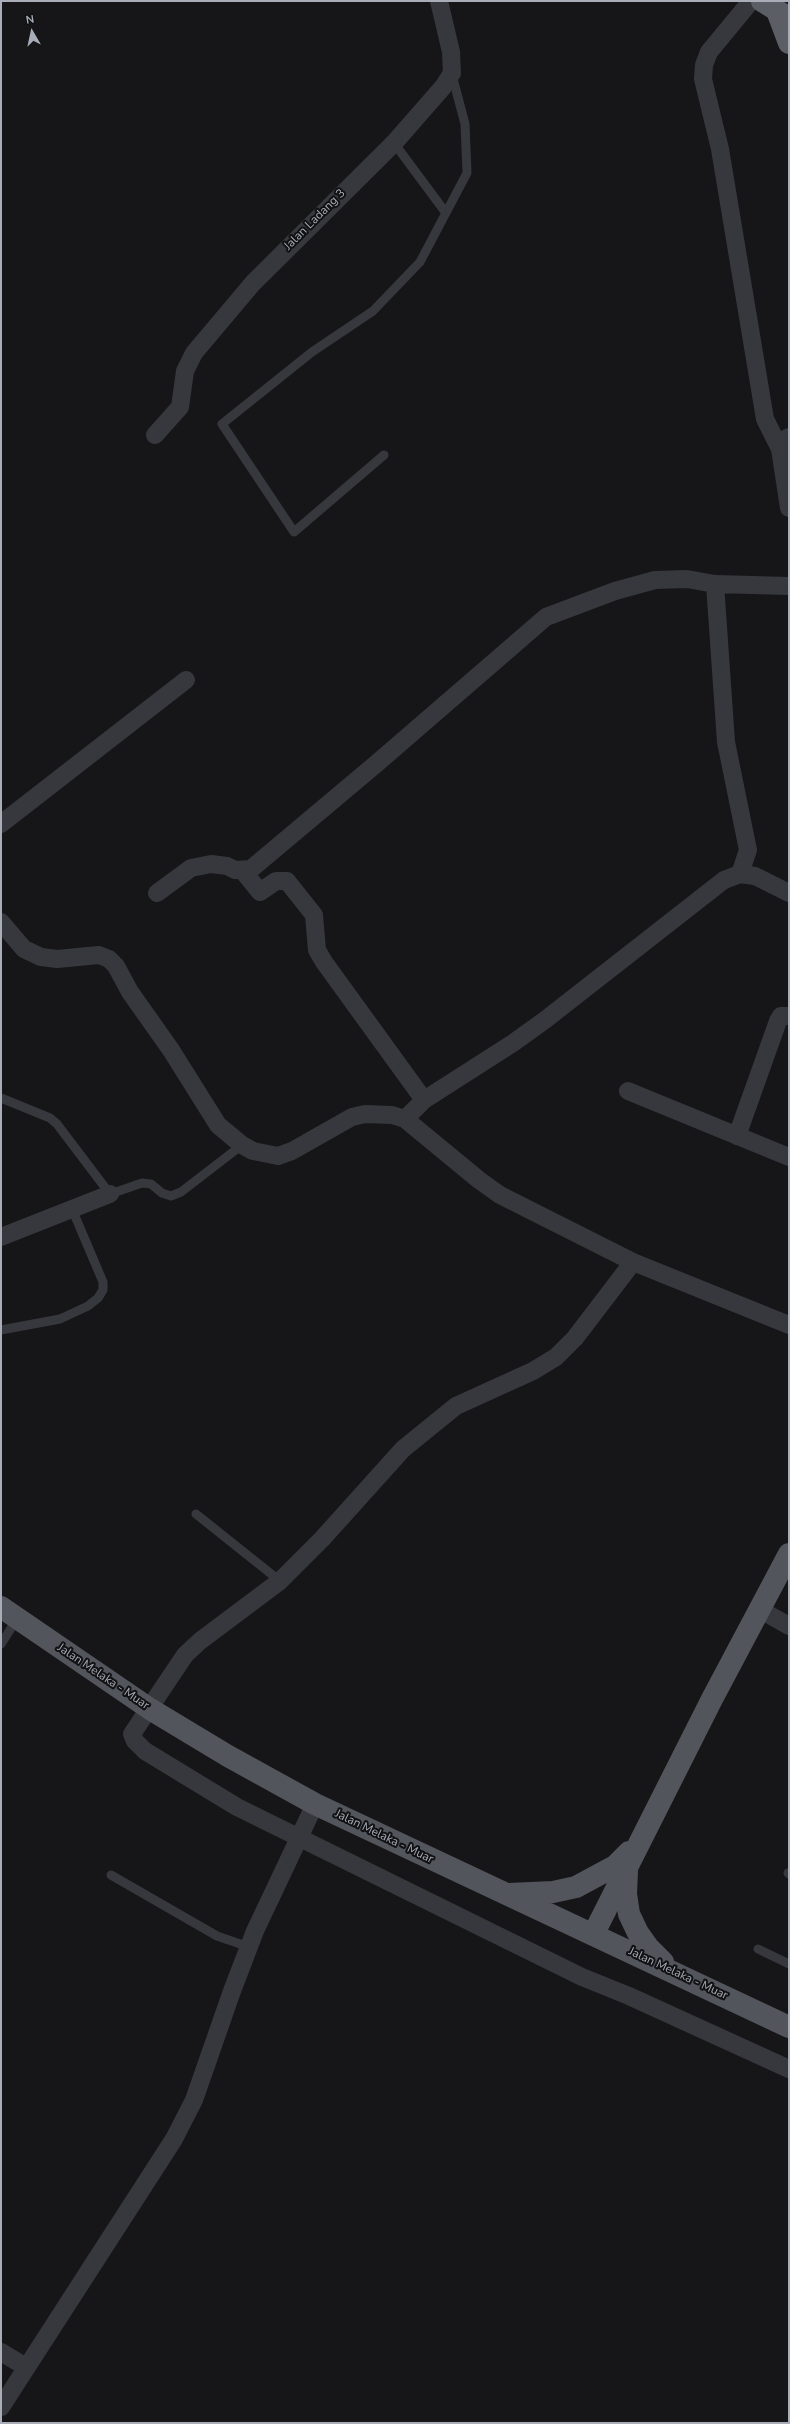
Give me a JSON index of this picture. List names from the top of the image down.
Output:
{
  "streets": {
    "main road": ["Jalan Melaka - Muar"],
    "street": ["Jalan Ladang 3"]
  },
  "north": "top"
}
